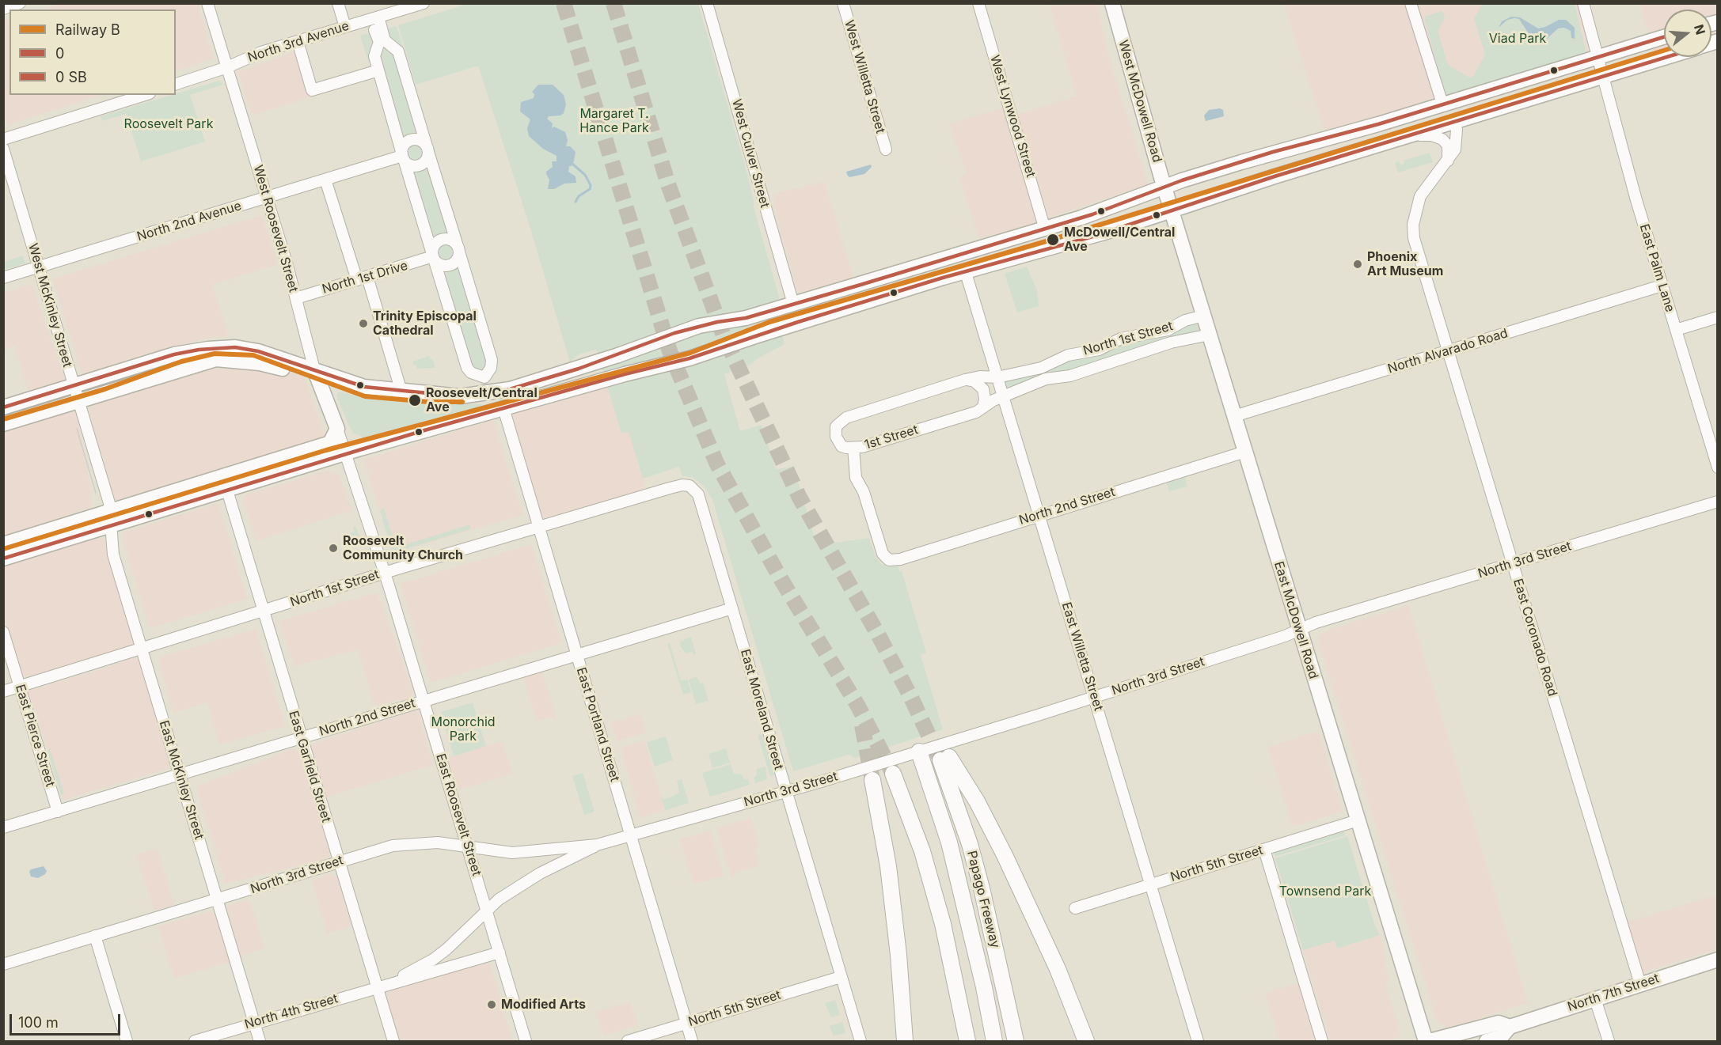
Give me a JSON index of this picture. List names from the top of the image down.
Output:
{
  "streets": {
    "highway": ["Papago Freeway"],
    "main road": [
      "West McDowell Road",
      "West Roosevelt Street",
      "East McDowell Road",
      "North 7th Street"
    ],
    "street": [
      "North 3rd Avenue",
      "West Willetta Street",
      "West Lynwood Street",
      "West Culver Street",
      "North 2nd Avenue",
      "East Palm Lane",
      "North 1st Drive",
      "West McKinley Street",
      "North 1st Street",
      "North Alvarado Road",
      "1st Street",
      "North 2nd Street",
      "North 3rd Street",
      "East Coronado Road",
      "East Willetta Street",
      "East Moreland Street",
      "East Portland Street",
      "East Pierce Street",
      "East Garfield Street",
      "East McKinley Street",
      "East Roosevelt Street",
      "North 5th Street",
      "North 4th Street"
    ]
  },
  "crossings": [
    ["North 3rd Avenue", "West Roosevelt Street"],
    ["West McDowell Road", "East McDowell Road"],
    ["North 2nd Avenue", "West Roosevelt Street"],
    ["North 2nd Avenue", "West McKinley Street"],
    ["West Roosevelt Street", "North 1st Drive"],
    ["West Roosevelt Street", "East Roosevelt Street"],
    ["East Palm Lane", "North Alvarado Road"],
    ["West McKinley Street", "East McKinley Street"],
    ["North 1st Street", "1st Street"],
    ["North 1st Street", "East McDowell Road"],
    ["North 1st Street", "East Willetta Street"],
    ["North 1st Street", "East Moreland Street"],
    ["North 1st Street", "East Portland Street"],
    ["North 1st Street", "East Pierce Street"],
    ["North 1st Street", "East Garfield Street"],
    ["North 1st Street", "East McKinley Street"],
    ["North 1st Street", "East Roosevelt Street"],
    ["North Alvarado Road", "East McDowell Road"],
    ["North Alvarado Road", "East Coronado Road"],
    ["1st Street", "North 2nd Street"],
    ["1st Street", "East Willetta Street"],
    ["North 2nd Street", "East McDowell Road"],
    ["North 2nd Street", "East Willetta Street"],
    ["North 2nd Street", "East Moreland Street"],
    ["North 2nd Street", "East Portland Street"],
    ["North 2nd Street", "East Pierce Street"],
    ["North 2nd Street", "East Garfield Street"],
    ["North 2nd Street", "East McKinley Street"],
    ["North 2nd Street", "East Roosevelt Street"],
    ["North 3rd Street", "East McDowell Road"],
    ["North 3rd Street", "East Coronado Road"],
    ["North 3rd Street", "East Willetta Street"],
    ["North 3rd Street", "East Moreland Street"],
    ["North 3rd Street", "East Portland Street"],
    ["North 3rd Street", "East Garfield Street"],
    ["North 3rd Street", "East McKinley Street"],
    ["North 3rd Street", "East Roosevelt Street"],
    ["North 3rd Street", "North 4th Street"],
    ["East McDowell Road", "North 5th Street"],
    ["East Coronado Road", "North 7th Street"],
    ["East Willetta Street", "North 5th Street"],
    ["East Moreland Street", "North 5th Street"],
    ["East Portland Street", "North 5th Street"],
    ["East Garfield Street", "North 4th Street"],
    ["East McKinley Street", "North 4th Street"],
    ["East Roosevelt Street", "North 4th Street"]
  ],
  "parks": [
    "Viad Park",
    "Margaret T. Hance Park",
    "Roosevelt Park",
    "Monorchid Park",
    "Townsend Park"
  ],
  "places": [
    "McDowell/Central Ave",
    "Phoenix Art Museum",
    "Trinity Episcopal Cathedral",
    "Roosevelt/Central Ave",
    "Roosevelt Community Church",
    "Modified Arts"
  ],
  "lines": ["rail line B", "transit line 0"],
  "legend": ["Railway B", "0", "0 SB"],
  "scale_bar": "100 m",
  "north": "right"
}
